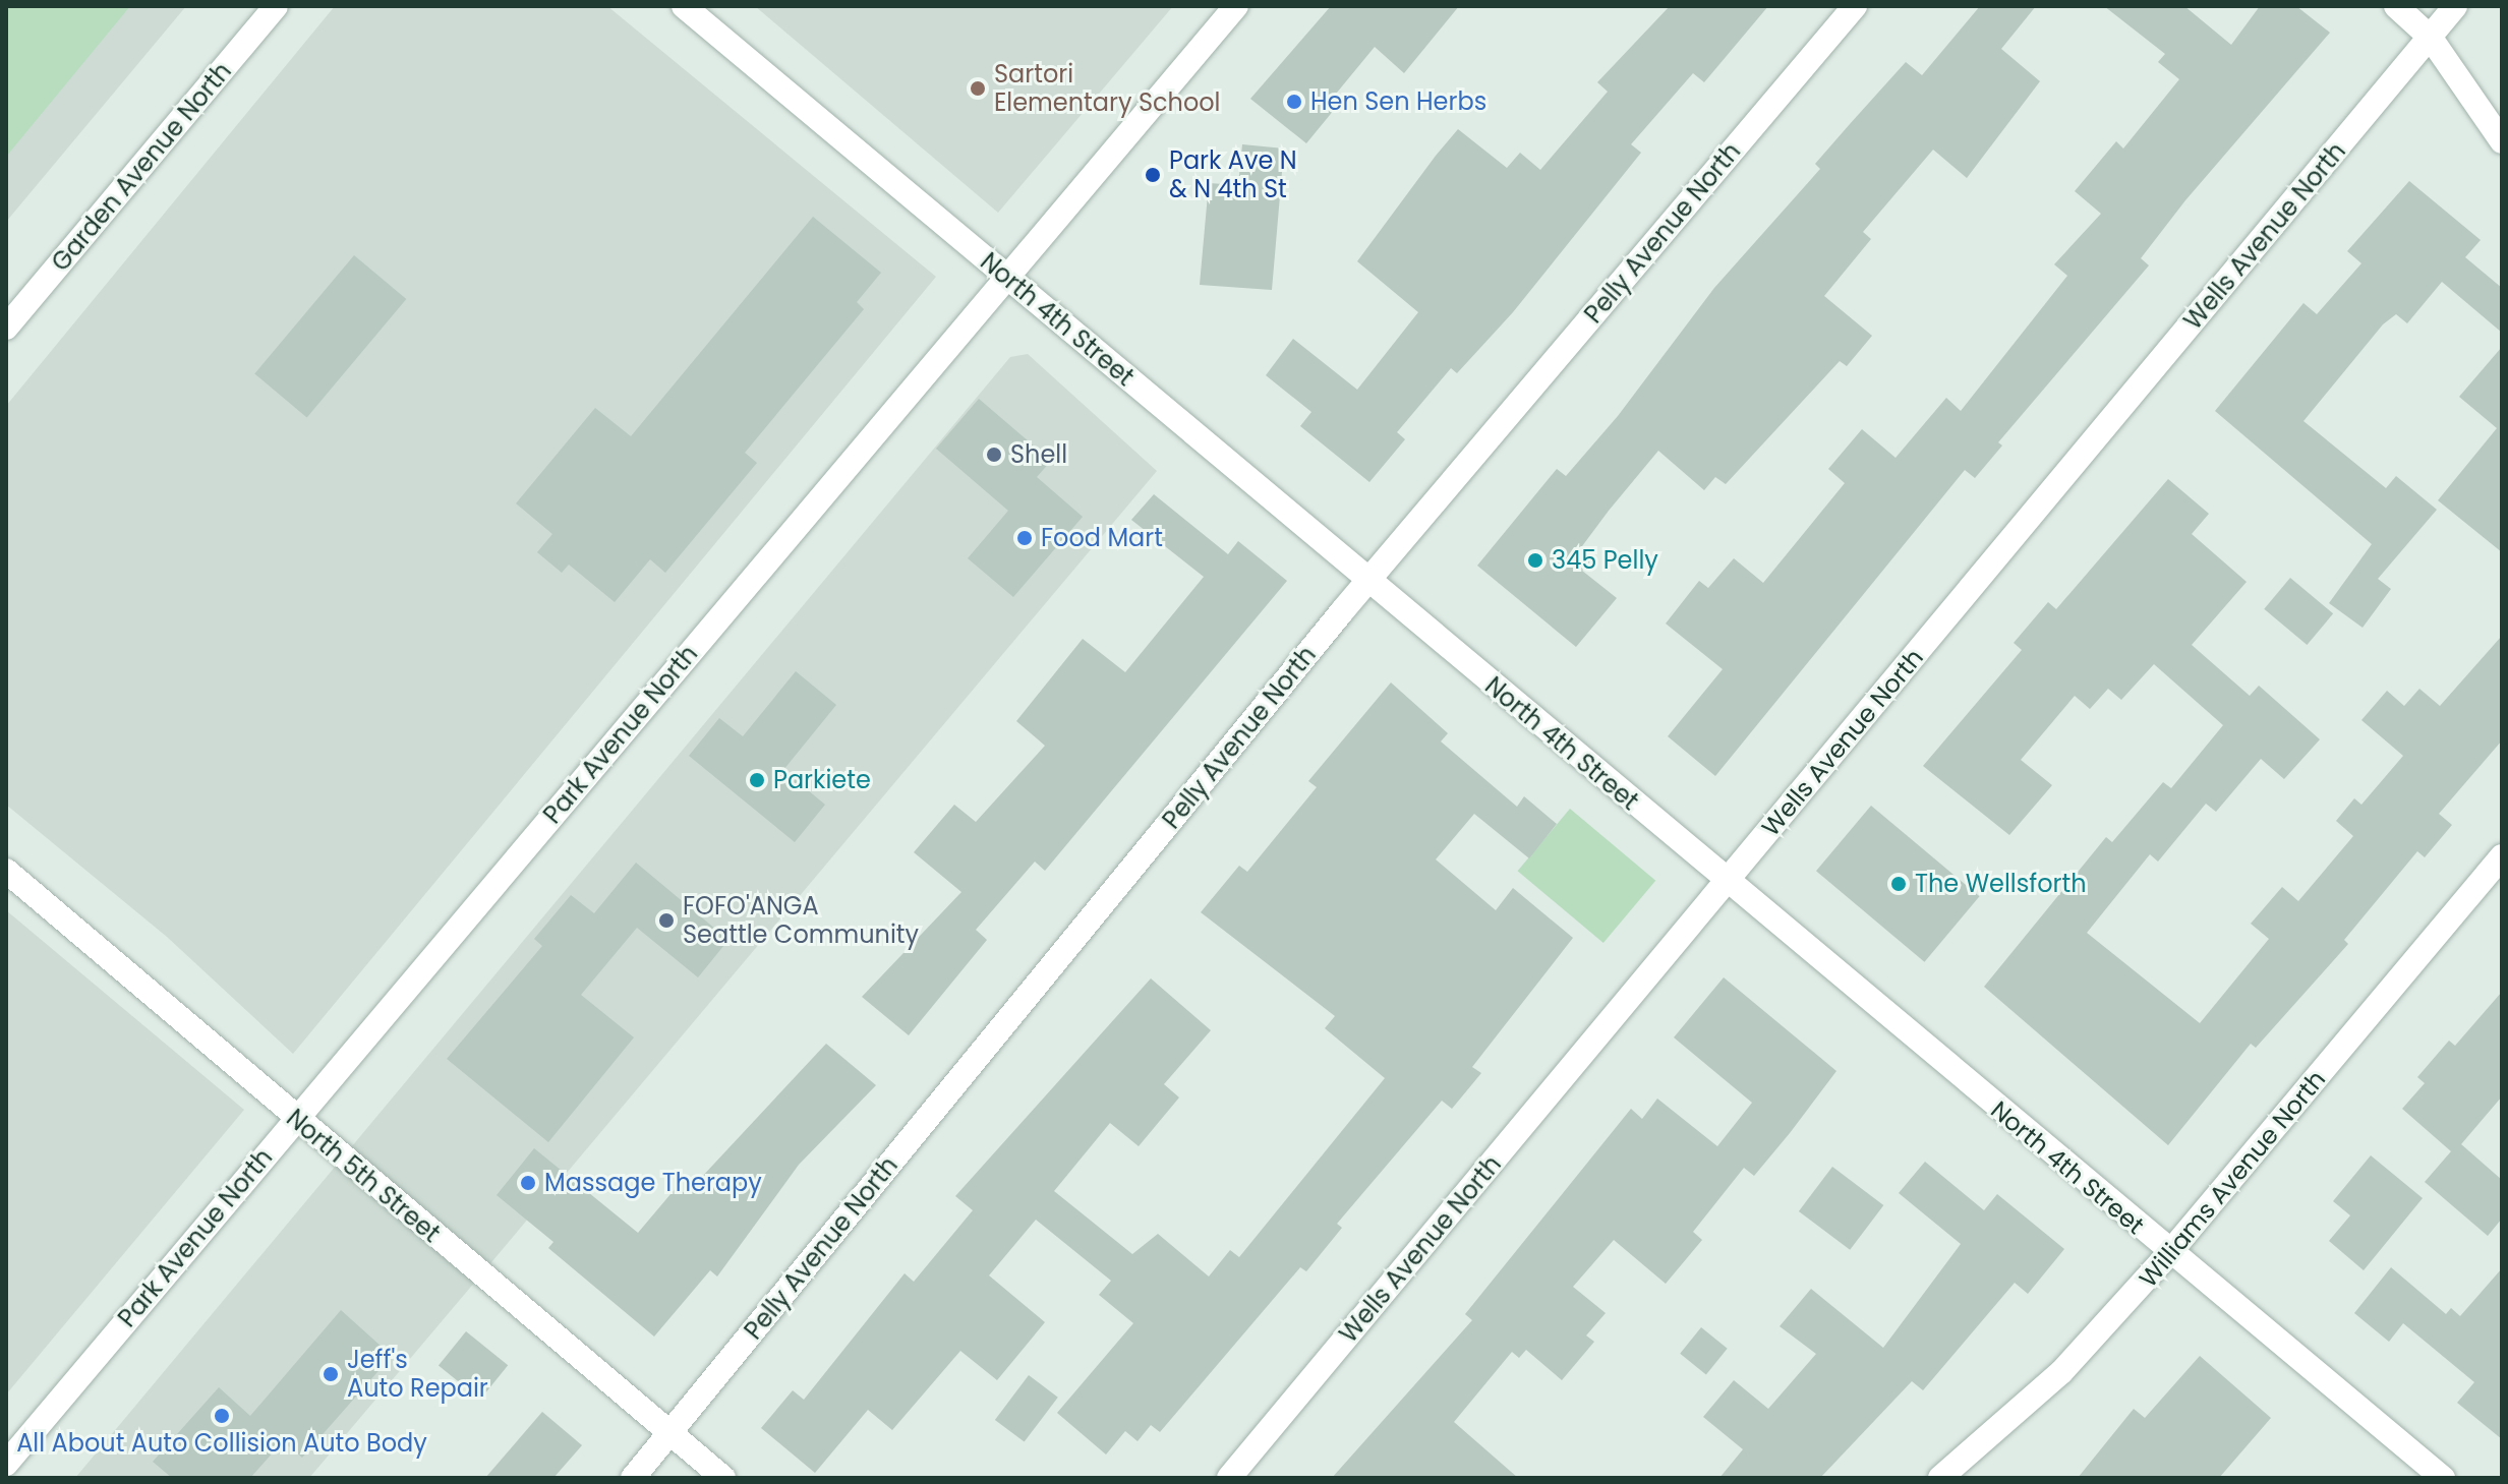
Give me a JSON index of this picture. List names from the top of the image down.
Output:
{
  "streets": {
    "street": [
      "Garden Avenue North",
      "Pelly Avenue North",
      "Wells Avenue North",
      "North 4th Street",
      "Park Avenue North",
      "North 5th Street",
      "Williams Avenue North"
    ]
  },
  "crossings": [
    ["Pelly Avenue North", "North 4th Street"],
    ["Pelly Avenue North", "North 5th Street"],
    ["Wells Avenue North", "North 4th Street"],
    ["North 4th Street", "Park Avenue North"],
    ["North 4th Street", "Williams Avenue North"],
    ["Park Avenue North", "North 5th Street"]
  ],
  "places": [
    "Sartori Elementary School",
    "Hen Sen Herbs",
    "Park Ave N & N 4th St",
    "Shell",
    "Food Mart",
    "345 Pelly",
    "Parkiete",
    "The Wellsforth",
    "FOFO'ANGA Seattle Community",
    "Massage Therapy",
    "Jeff's Auto Repair",
    "All About Auto Collision Auto Body"
  ]
}
